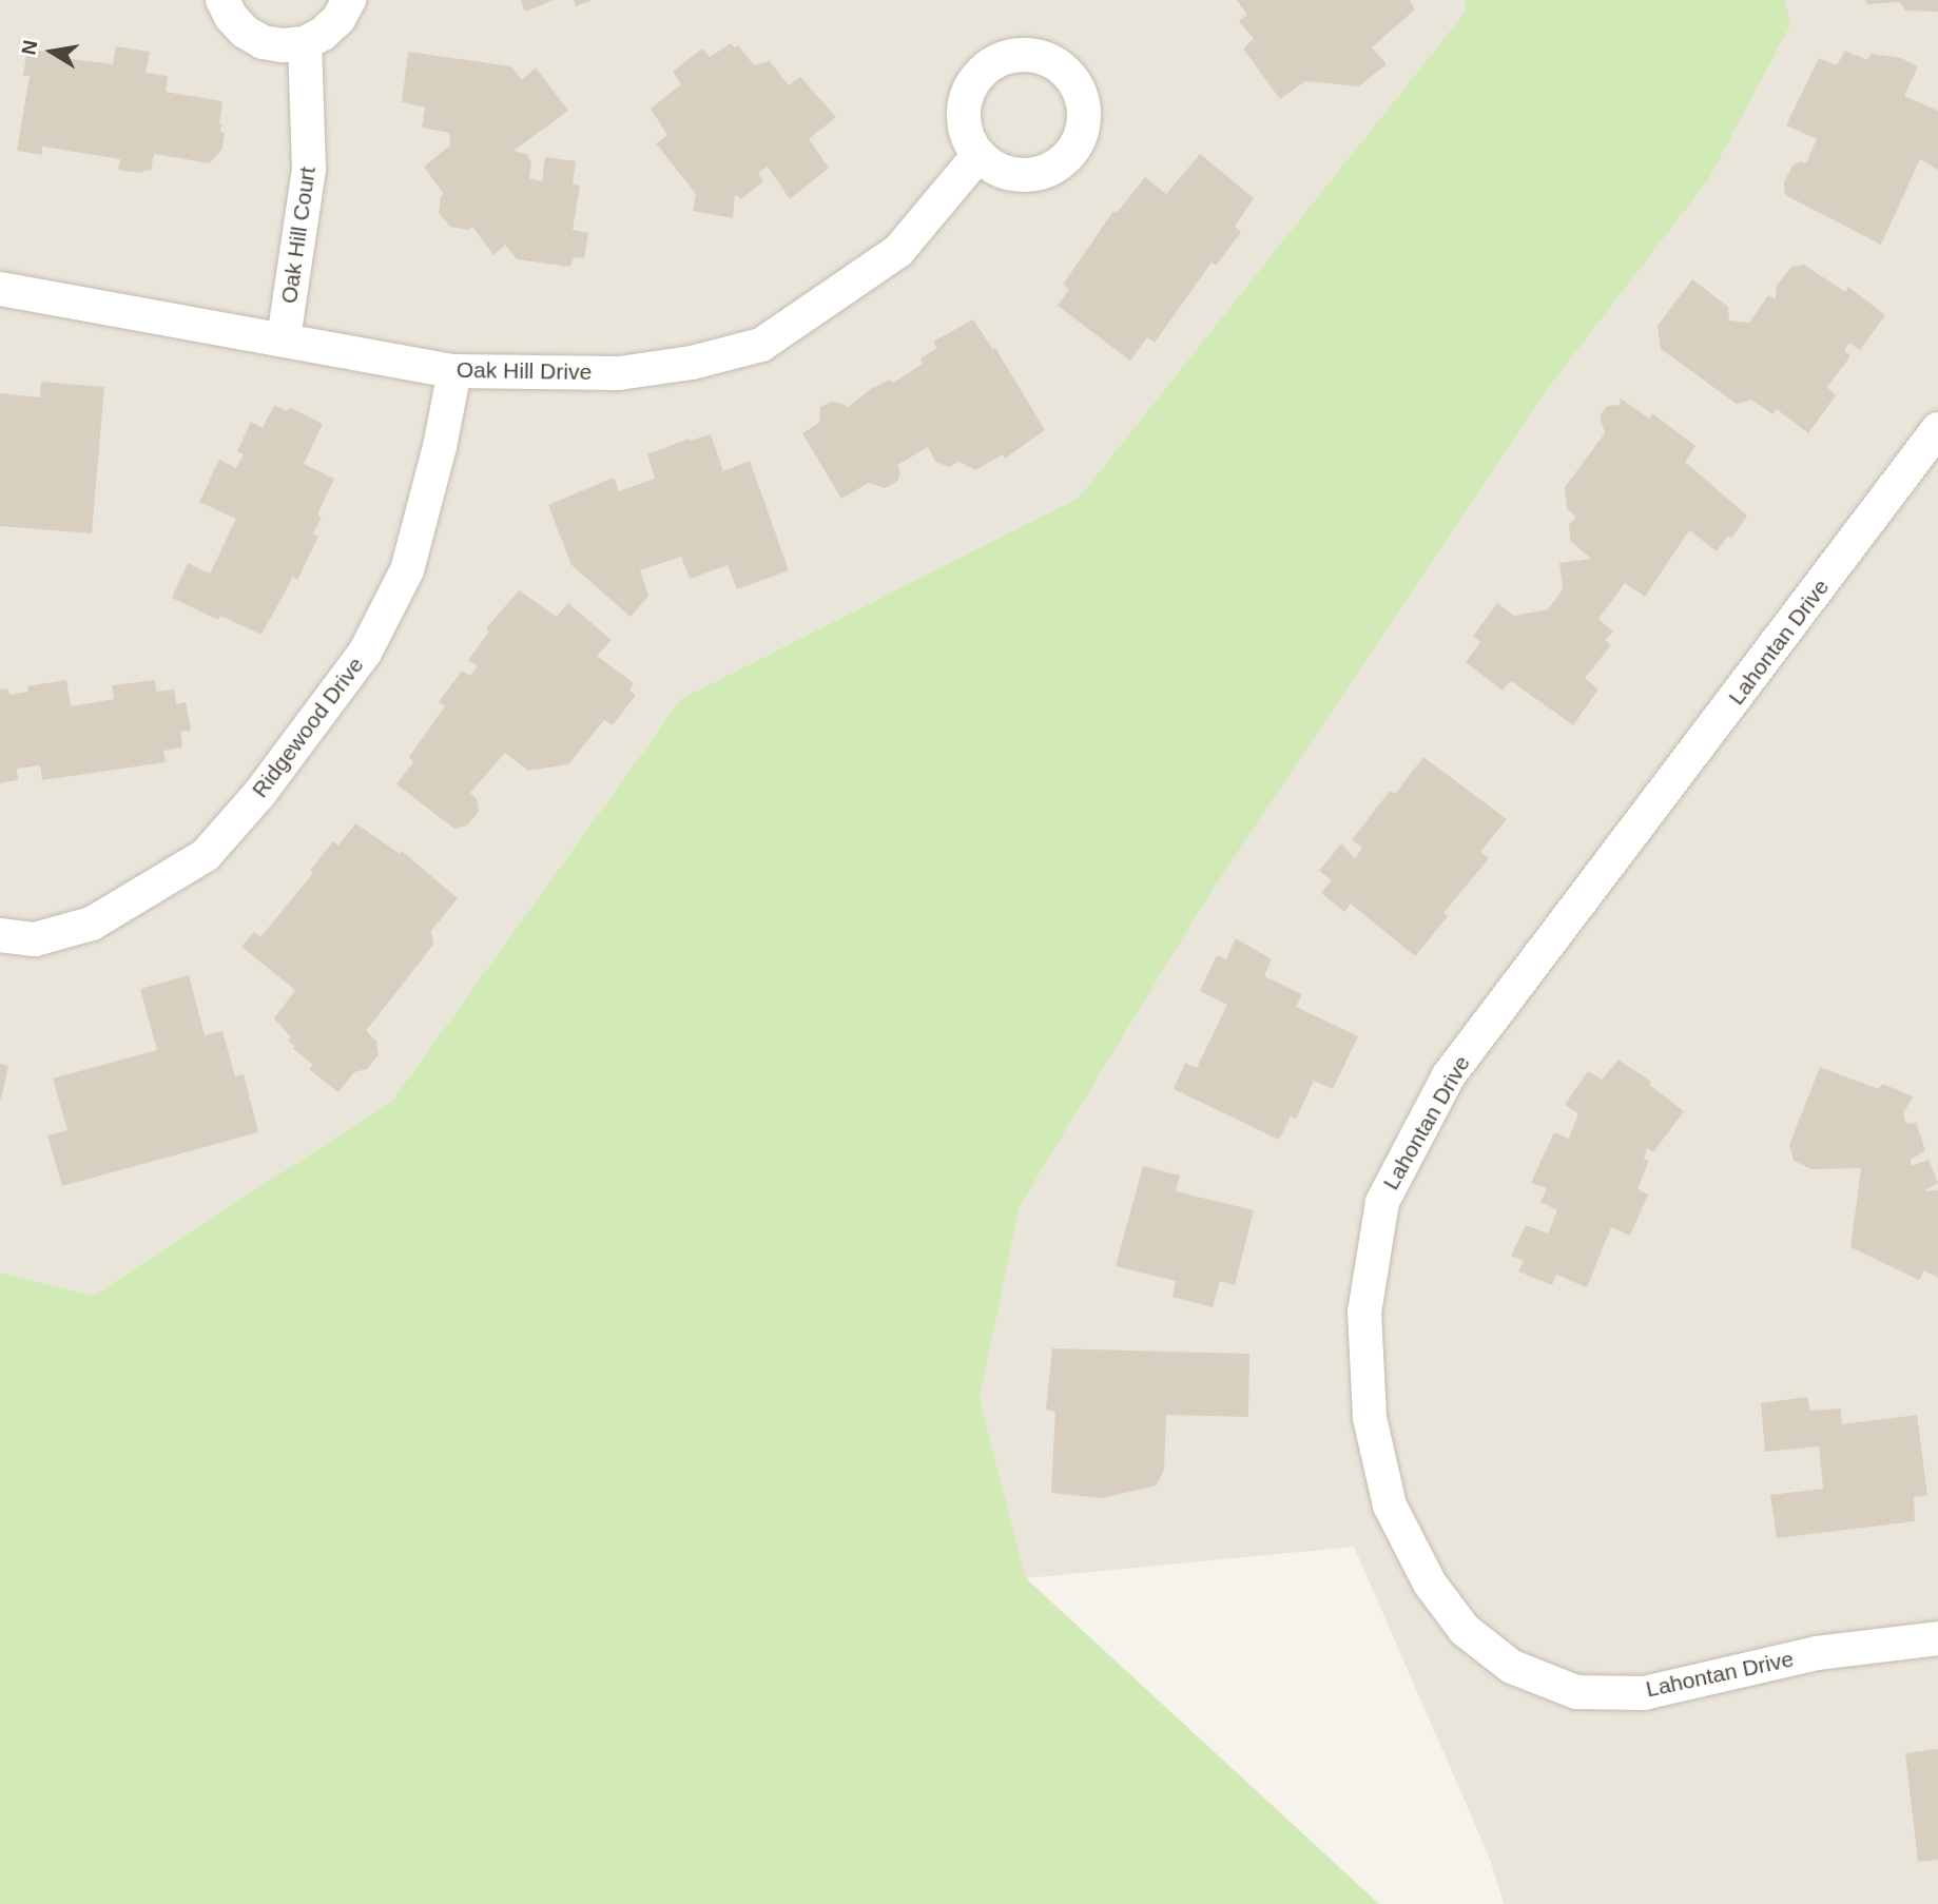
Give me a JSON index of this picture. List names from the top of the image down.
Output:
{
  "streets": {
    "street": [
      "Oak Hill Court",
      "Oak Hill Drive",
      "Lahontan Drive",
      "Ridgewood Drive"
    ]
  },
  "crossings": [
    ["Oak Hill Court", "Oak Hill Drive"],
    ["Oak Hill Drive", "Ridgewood Drive"]
  ],
  "north": "left"
}
